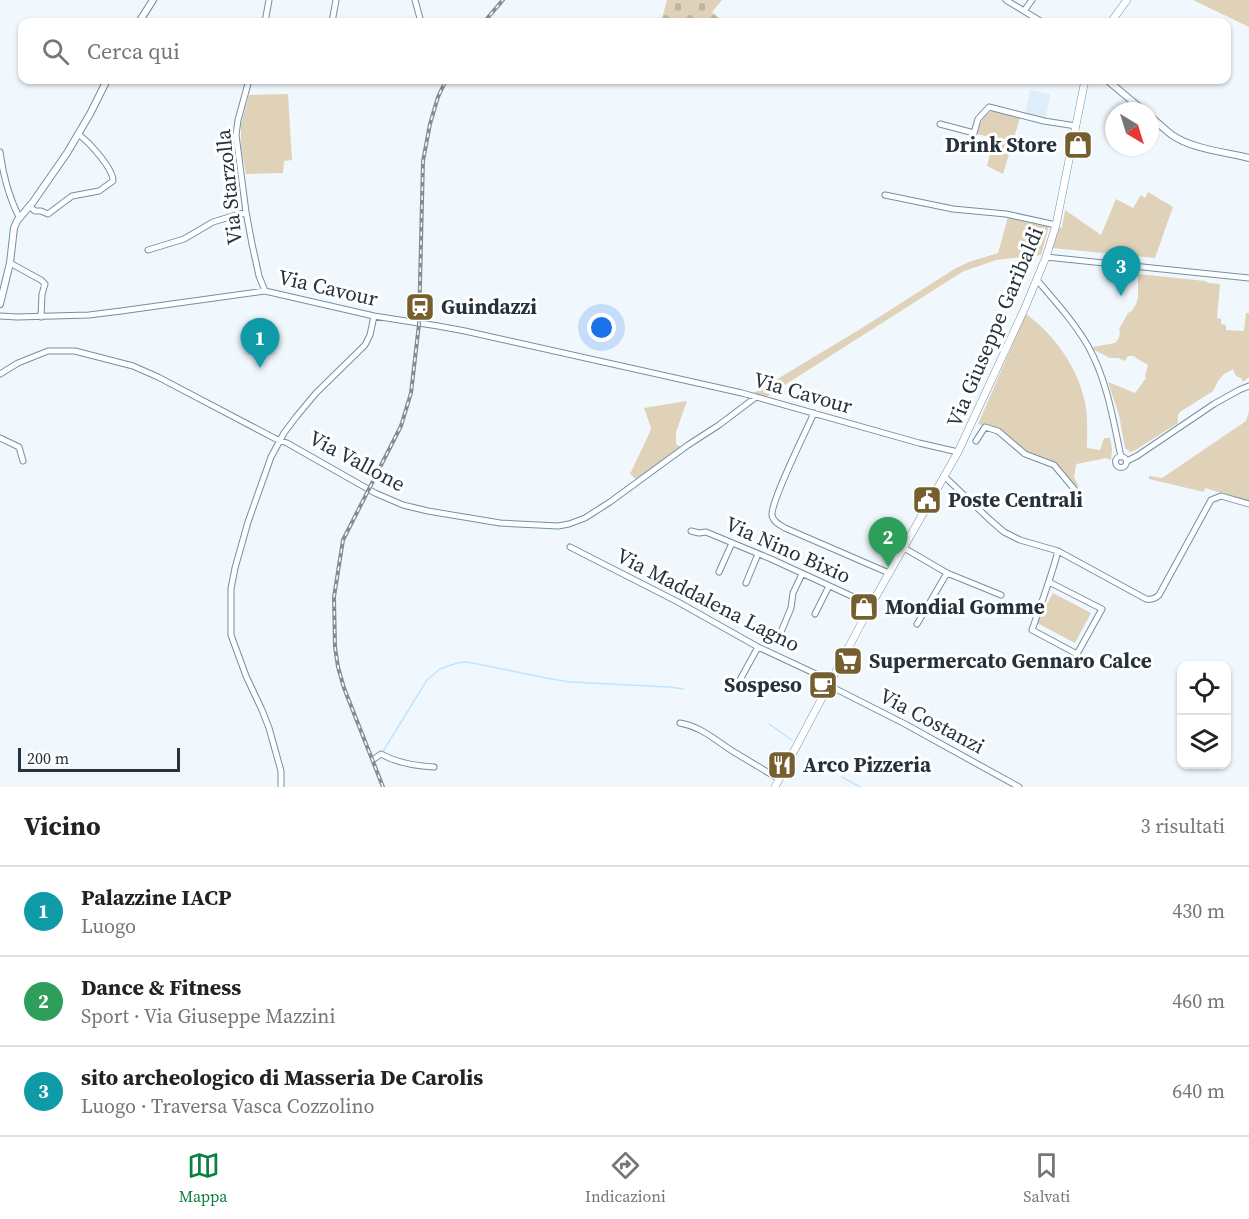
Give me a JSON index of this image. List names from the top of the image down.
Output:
{
  "streets": {
    "main road": ["Via Giuseppe Garibaldi"],
    "street": [
      "Via Starzolla",
      "Via Cavour",
      "Via Vallone",
      "Via Nino Bixio",
      "Via Maddalena Lagno",
      "Via Costanzi"
    ]
  },
  "crossings": [
    ["Via Starzolla", "Via Cavour"],
    ["Via Cavour", "Via Giuseppe Garibaldi"],
    ["Via Cavour", "Via Vallone"],
    ["Via Giuseppe Garibaldi", "Via Nino Bixio"],
    ["Via Giuseppe Garibaldi", "Via Maddalena Lagno"],
    ["Via Giuseppe Garibaldi", "Via Costanzi"],
    ["Via Maddalena Lagno", "Via Costanzi"]
  ],
  "places": {
    "shop": ["Drink Store", "Mondial Gomme"],
    "station": ["Guindazzi"],
    "public building": ["Poste Centrali"],
    "supermarket": ["Supermercato Gennaro Calce"],
    "cafe": ["Sospeso"],
    "restaurant": ["Arco Pizzeria"]
  },
  "scale_bar": "200 m",
  "north": "bottom right",
  "page": {
    "search": "Cerca qui",
    "pins": ["3", "1", "2"],
    "scale": "200 m",
    "heading": ["Vicino", "3 risultati"],
    "list": [
      {
        "mark": "1",
        "name": "Palazzine IACP",
        "note": "Luogo",
        "value": "430 m"
      },
      {
        "mark": "2",
        "name": "Dance & Fitness",
        "note": "Sport · Via Giuseppe Mazzini",
        "value": "460 m"
      },
      {
        "mark": "3",
        "name": "sito archeologico di Masseria De Carolis",
        "note": "Luogo · Traversa Vasca Cozzolino",
        "value": "640 m"
      }
    ],
    "nav": ["Mappa", "Indicazioni", "Salvati"]
  }
}
